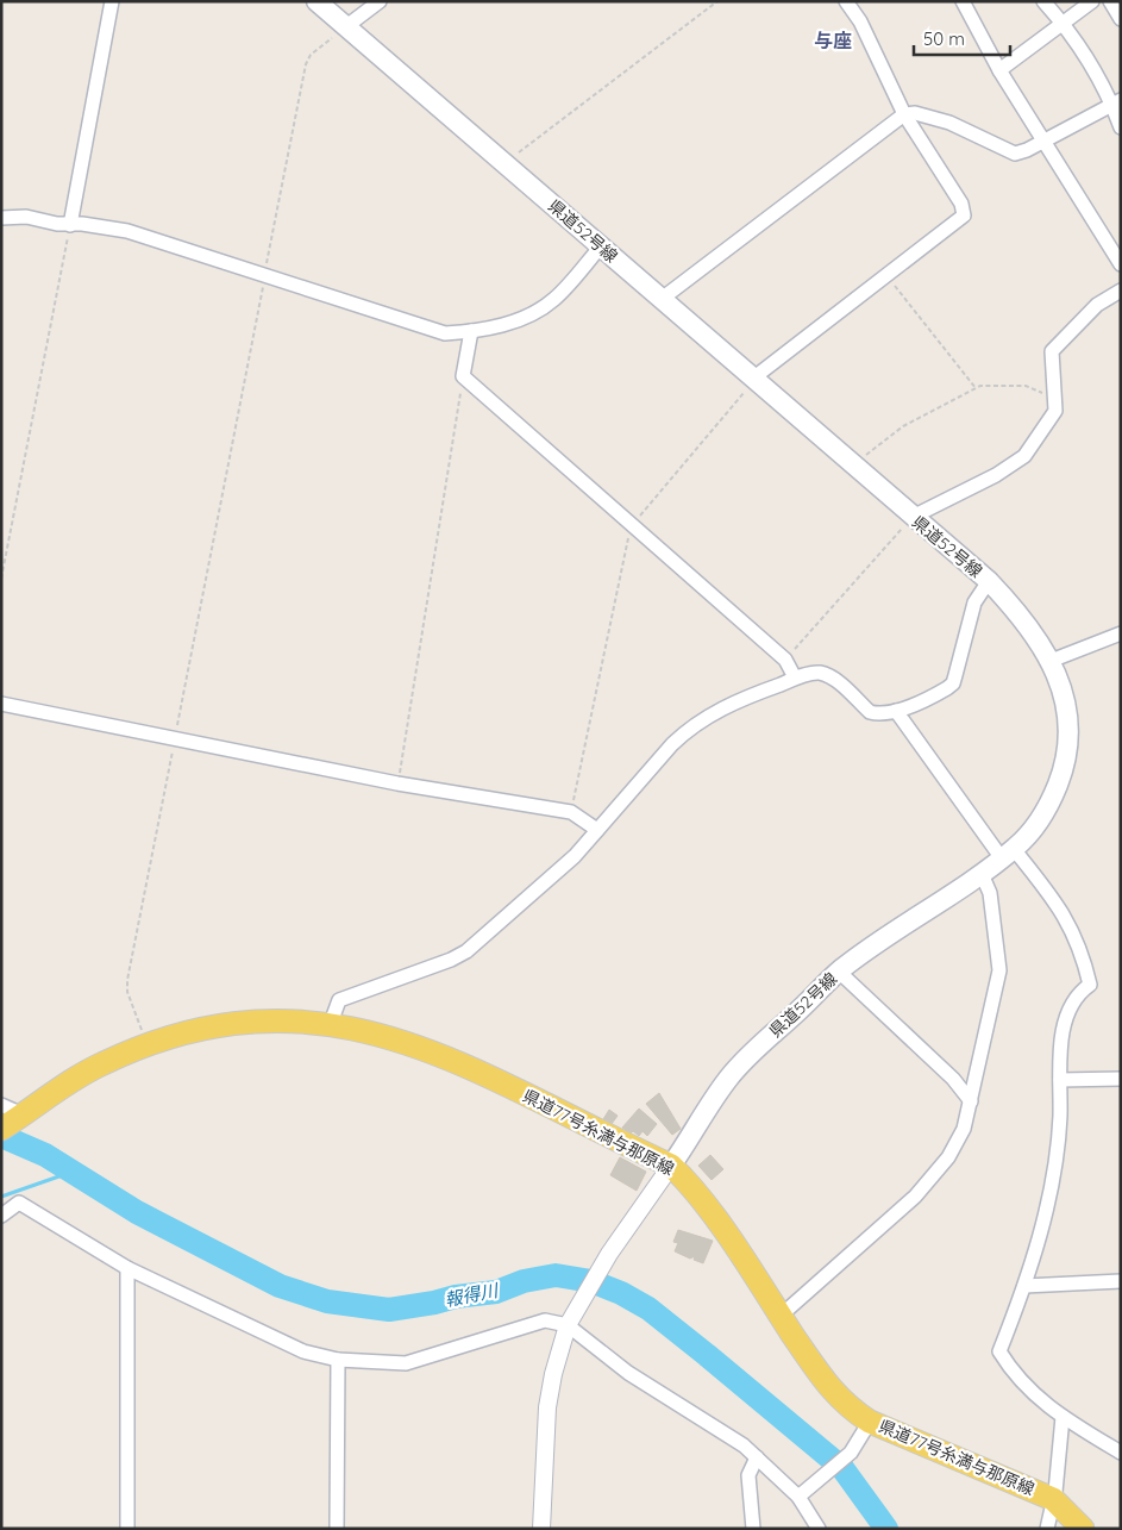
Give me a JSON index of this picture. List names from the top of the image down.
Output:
{
  "streets": {
    "main road": ["県道52号線", "県道77号糸満与那原線"]
  },
  "crossings": [
    ["県道52号線", "県道77号糸満与那原線"]
  ],
  "districts": ["与座"],
  "water": ["報得川"],
  "scale_bar": "50 m"
}
